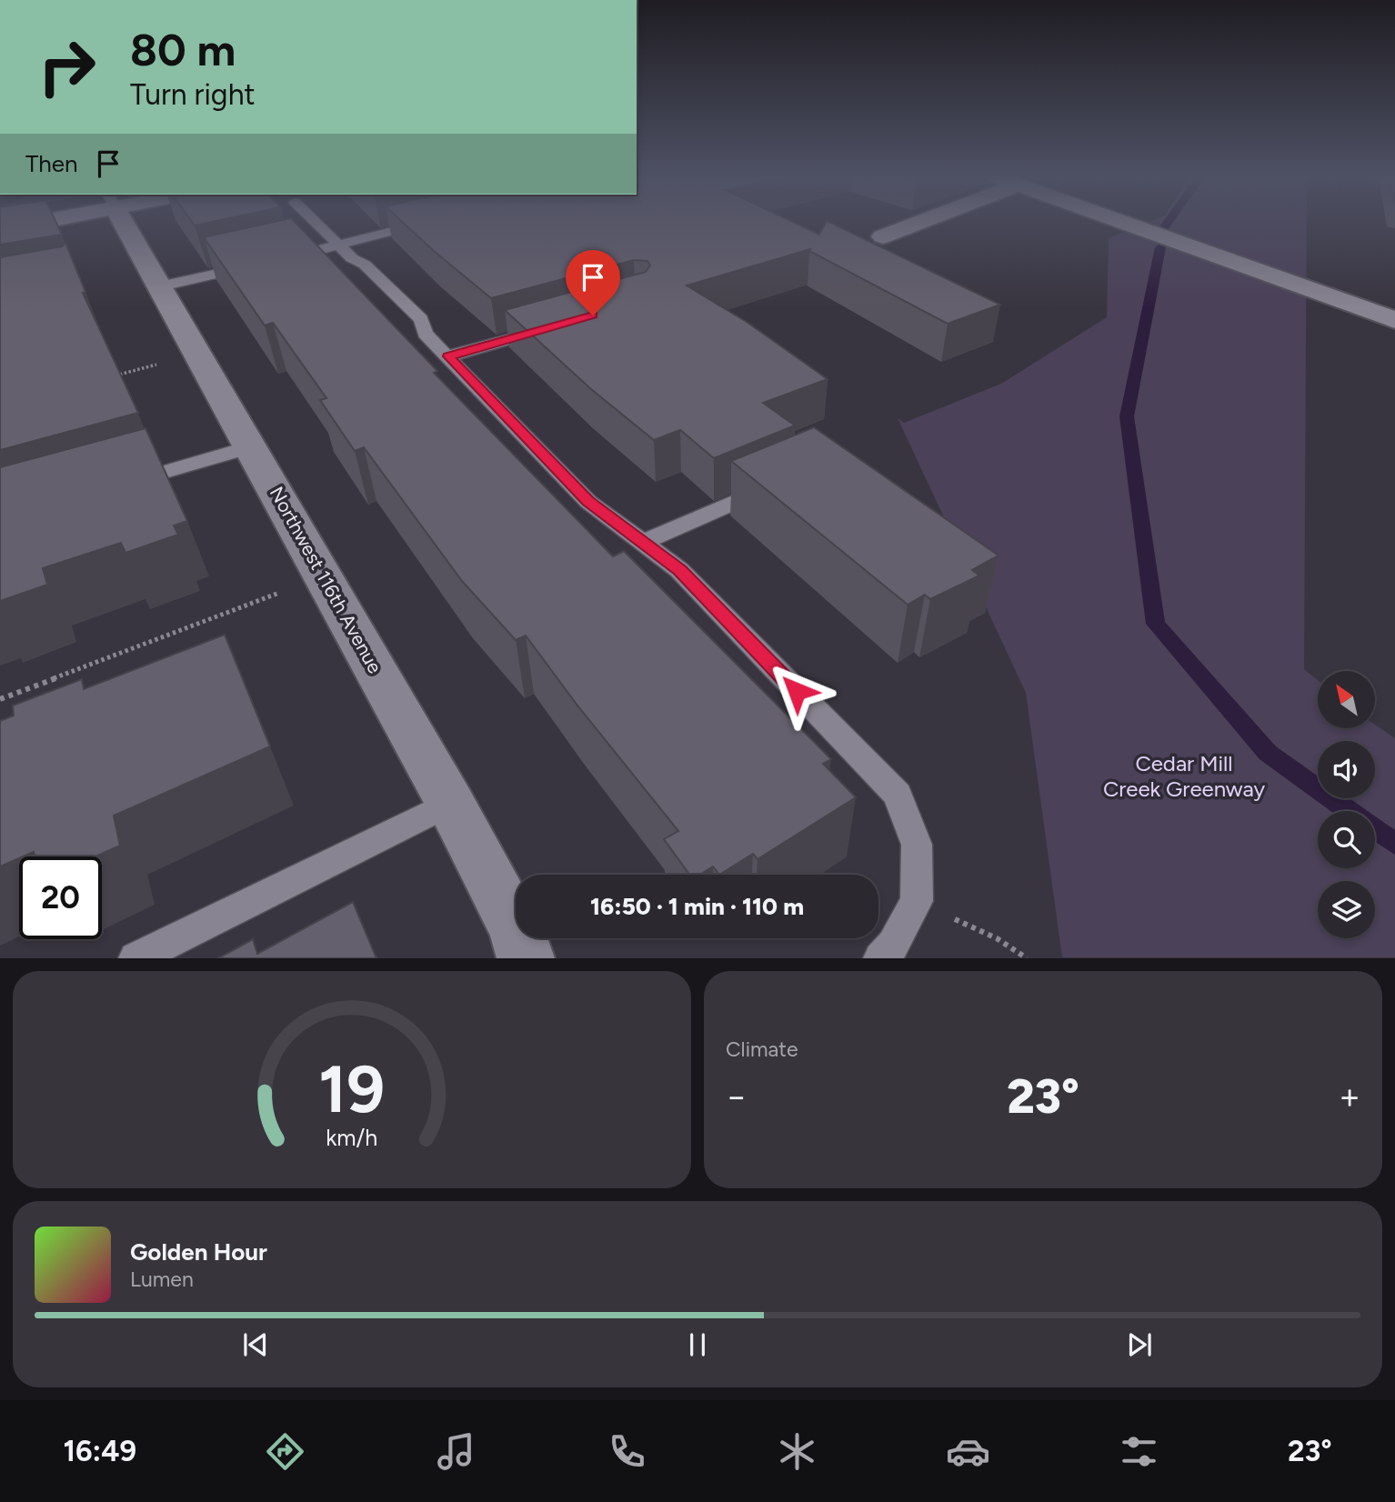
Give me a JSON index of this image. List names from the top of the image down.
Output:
{
  "streets": {
    "street": ["Northwest 116th Avenue"]
  },
  "parks": ["Cedar Mill Creek Greenway"],
  "north": "top left",
  "page": {
    "turn": ["80 m", "Turn right"],
    "then": "Then",
    "limit": "20",
    "trip": "16:50 · 1 min · 110 m",
    "tile": "Climate",
    "heat": ["−", "23°", "+"],
    "song": ["Golden Hour", "Lumen"],
    "tabs": ["16:49", "23°"],
    "gauge": ["19", "km/h"]
  }
}
